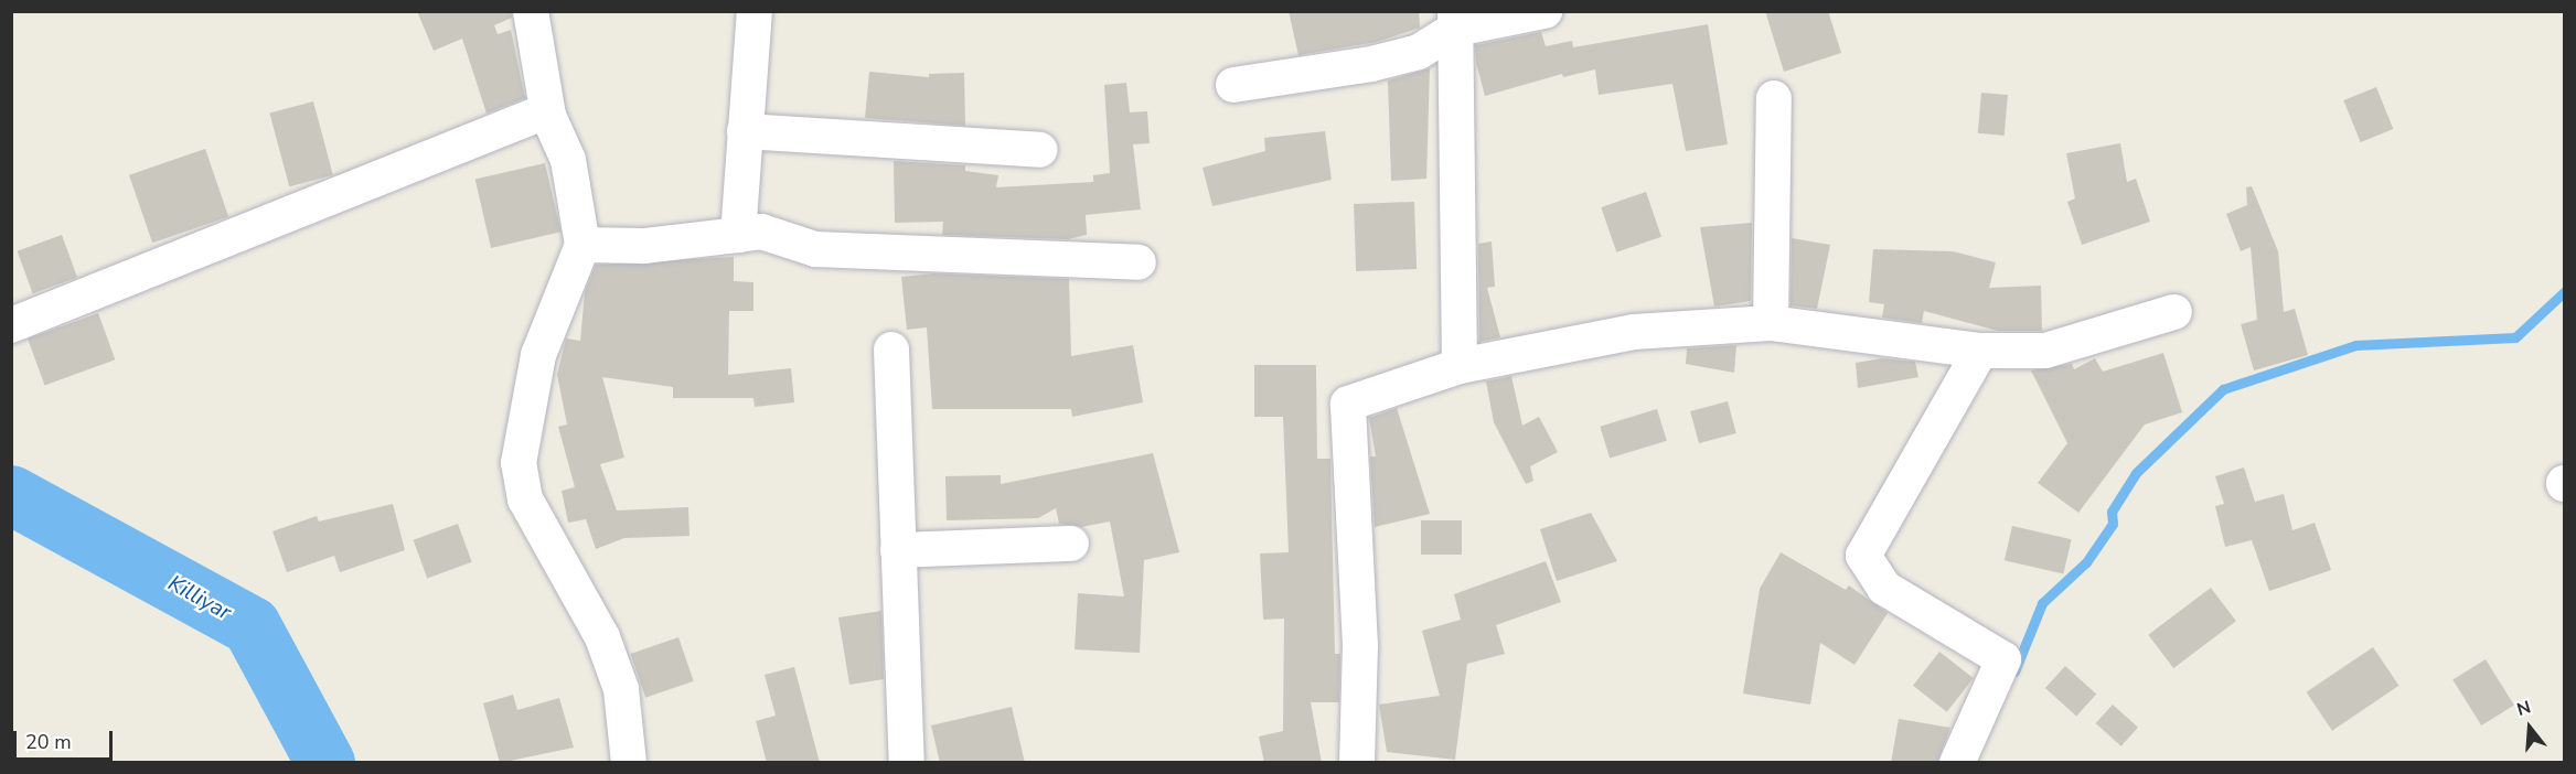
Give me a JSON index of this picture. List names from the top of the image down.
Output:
{
  "water": ["Killiyar"],
  "scale_bar": "20 m",
  "north": "top"
}
